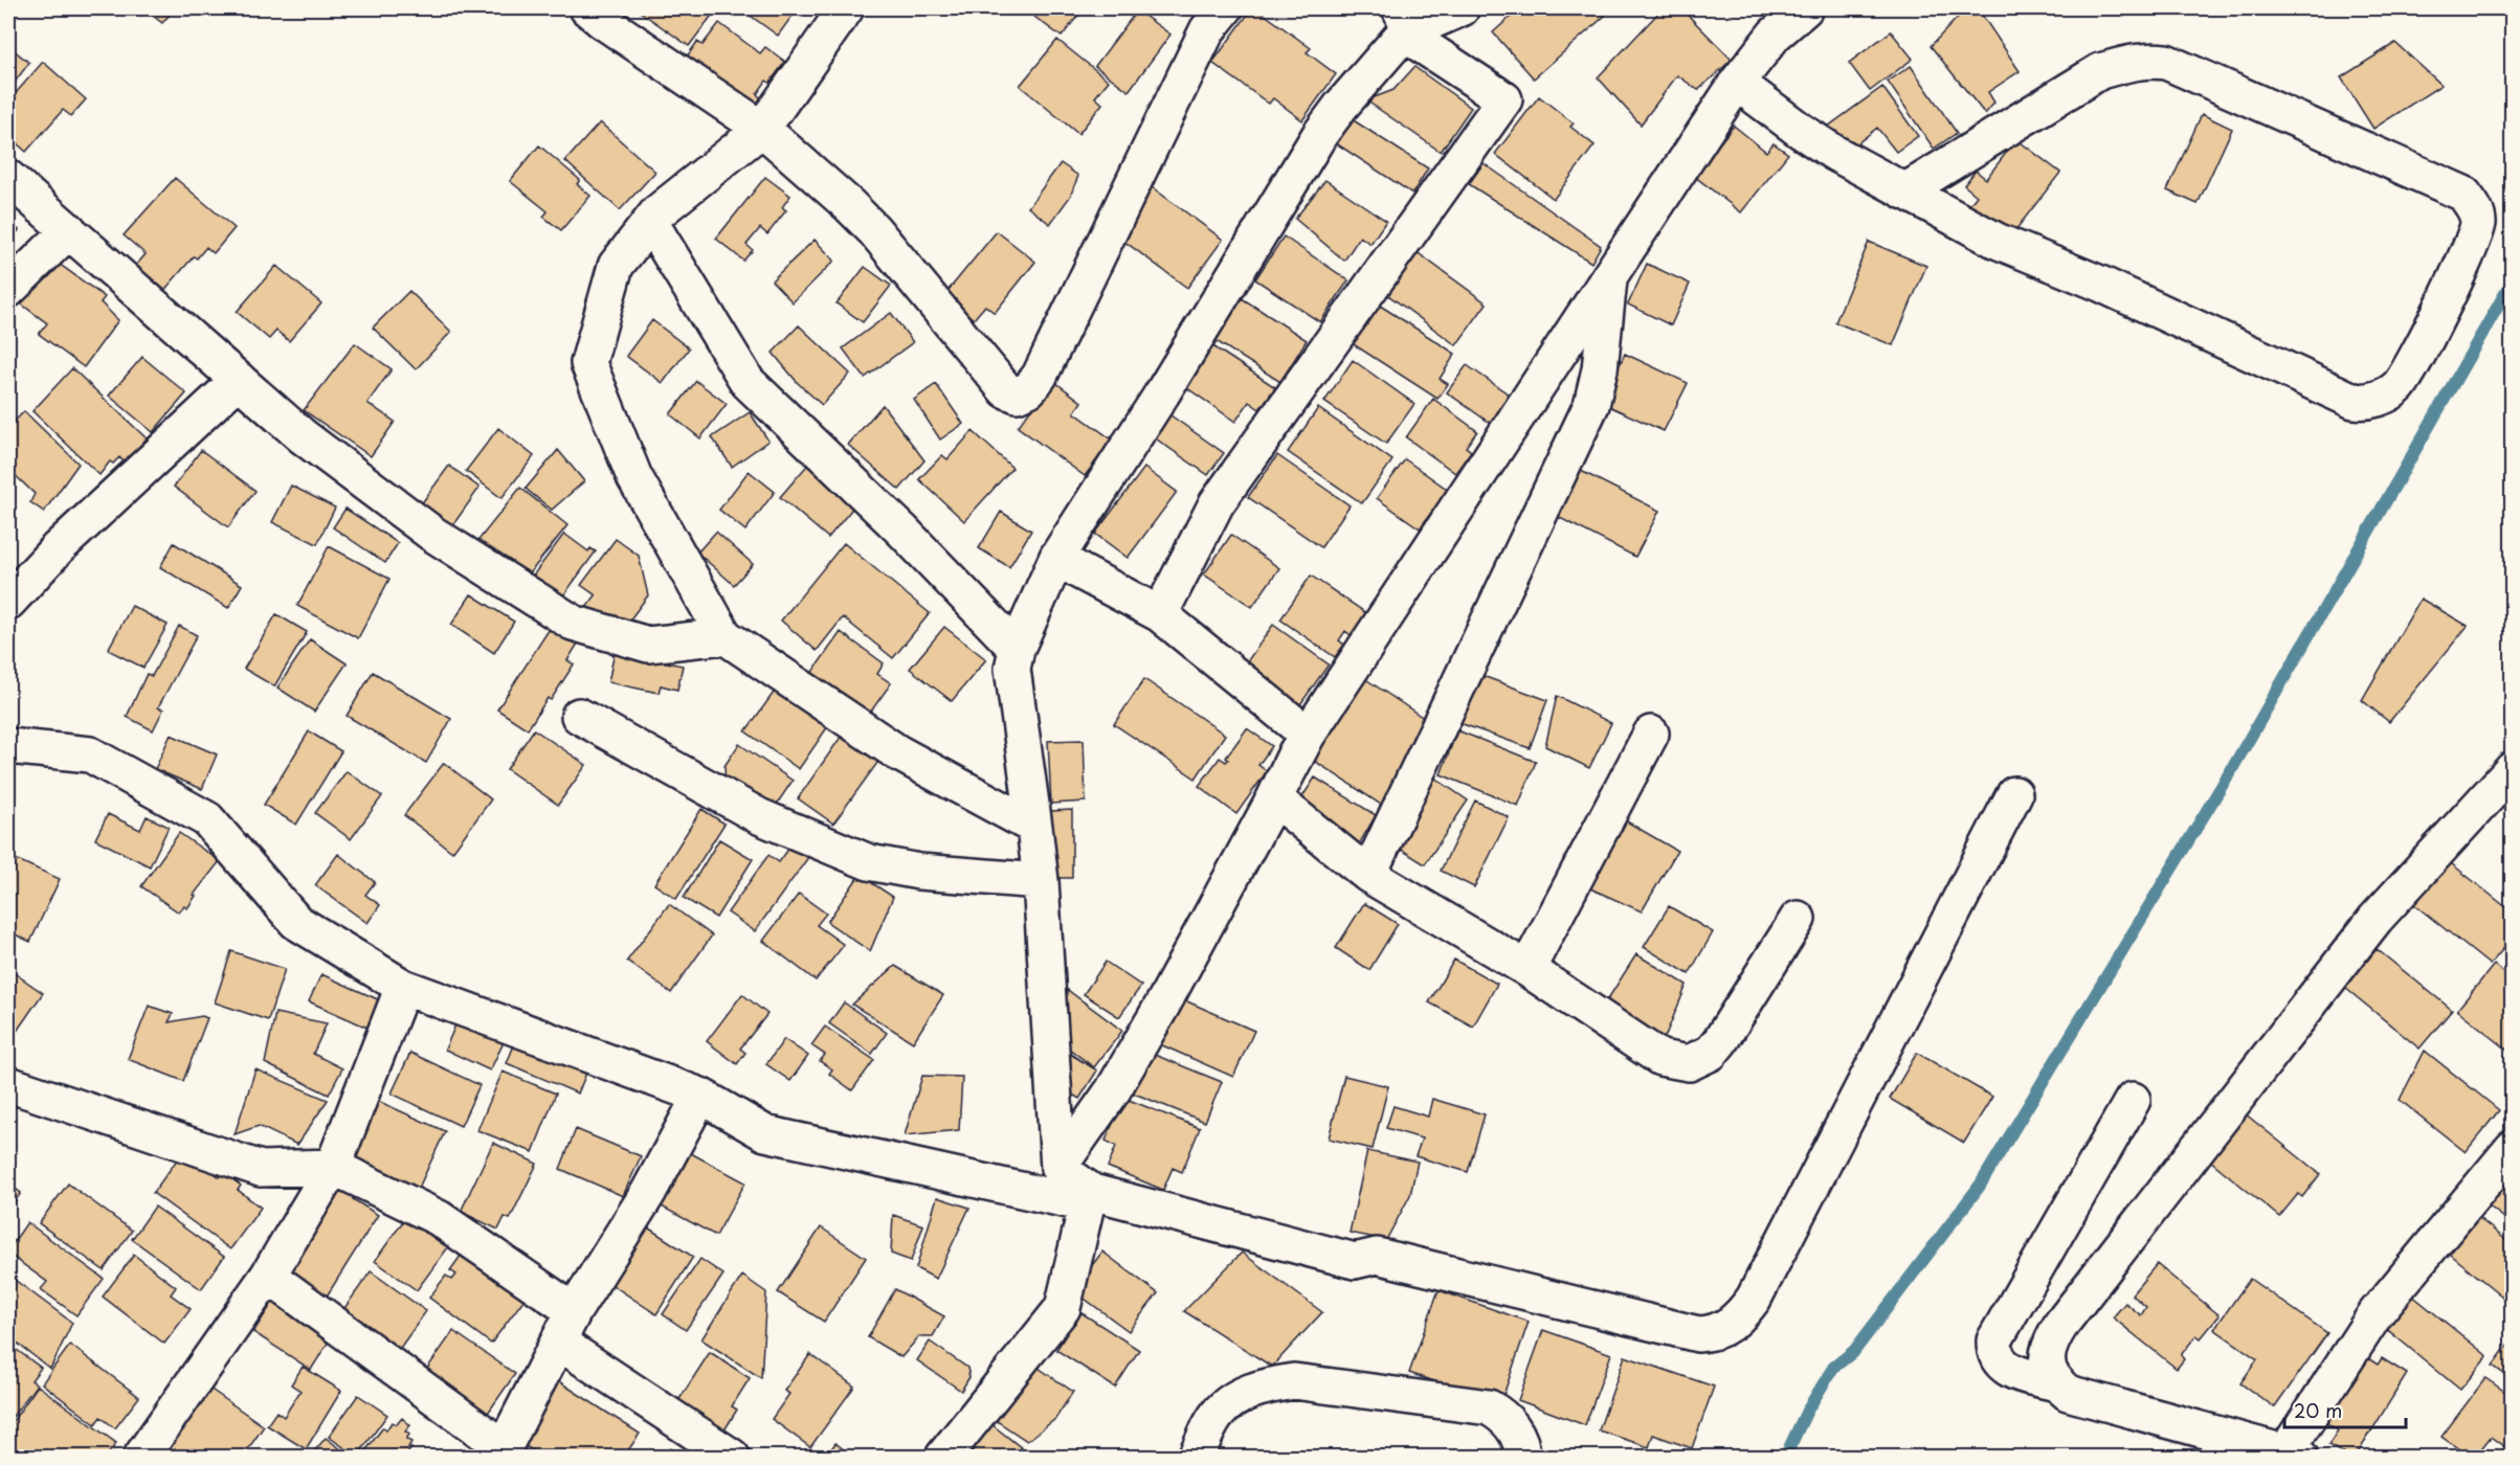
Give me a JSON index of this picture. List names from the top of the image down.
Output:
{
  "scale_bar": "20 m"
}
